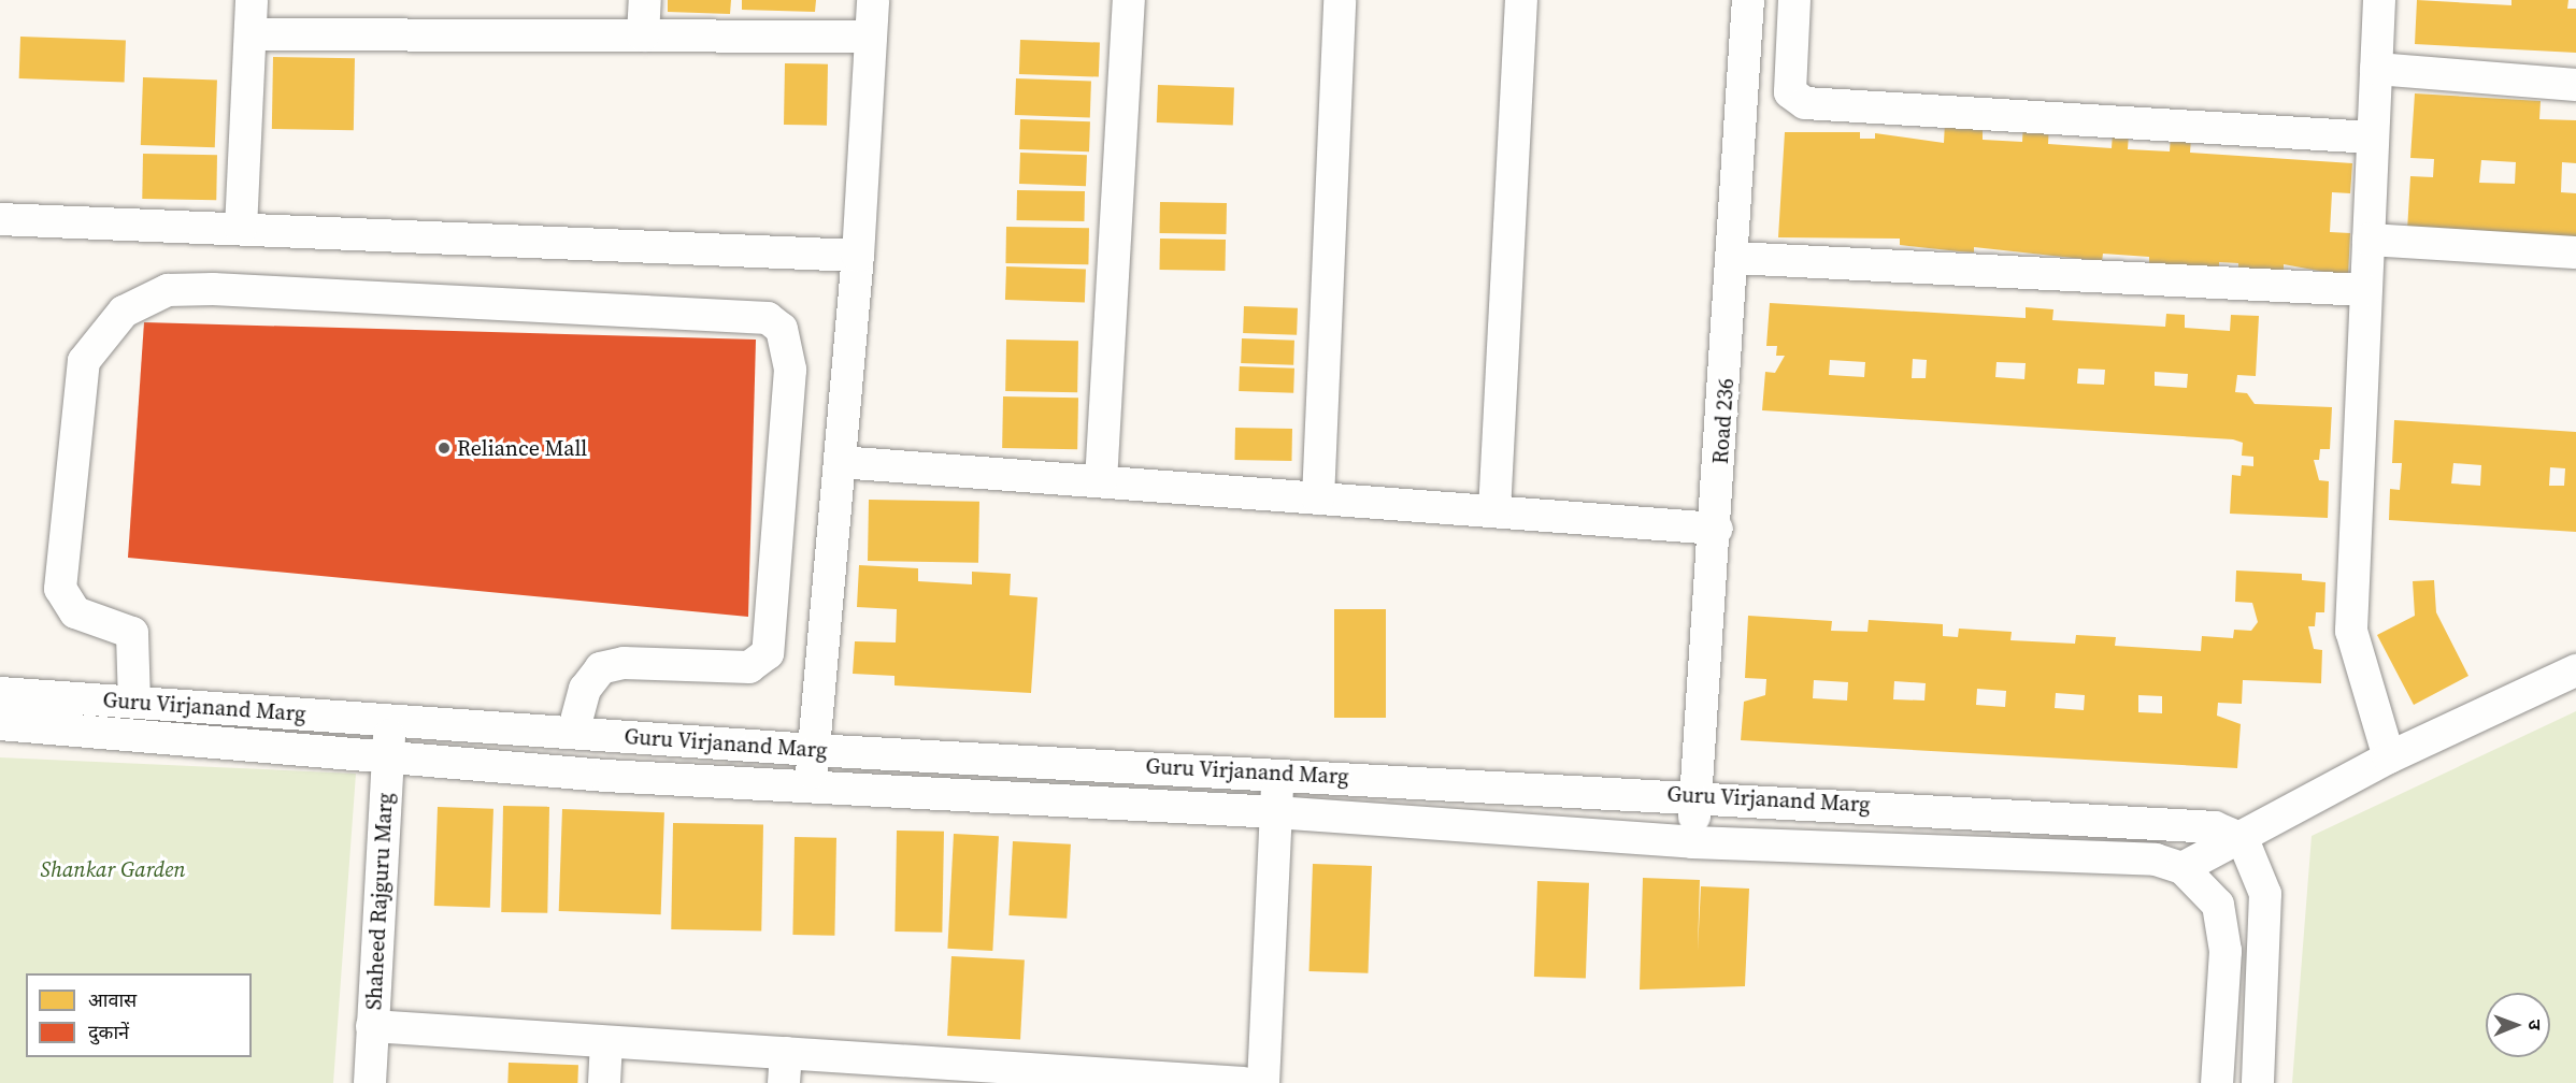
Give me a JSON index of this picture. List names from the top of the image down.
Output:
{
  "streets": {
    "street": ["Road 236", "Guru Virjanand Marg", "Shaheed Rajguru Marg"]
  },
  "crossings": [
    ["Road 236", "Guru Virjanand Marg"],
    ["Guru Virjanand Marg", "Shaheed Rajguru Marg"]
  ],
  "parks": ["Shankar Garden"],
  "places": ["Reliance Mall"],
  "legend": ["आवास", "दुकानें"],
  "north": "right"
}
